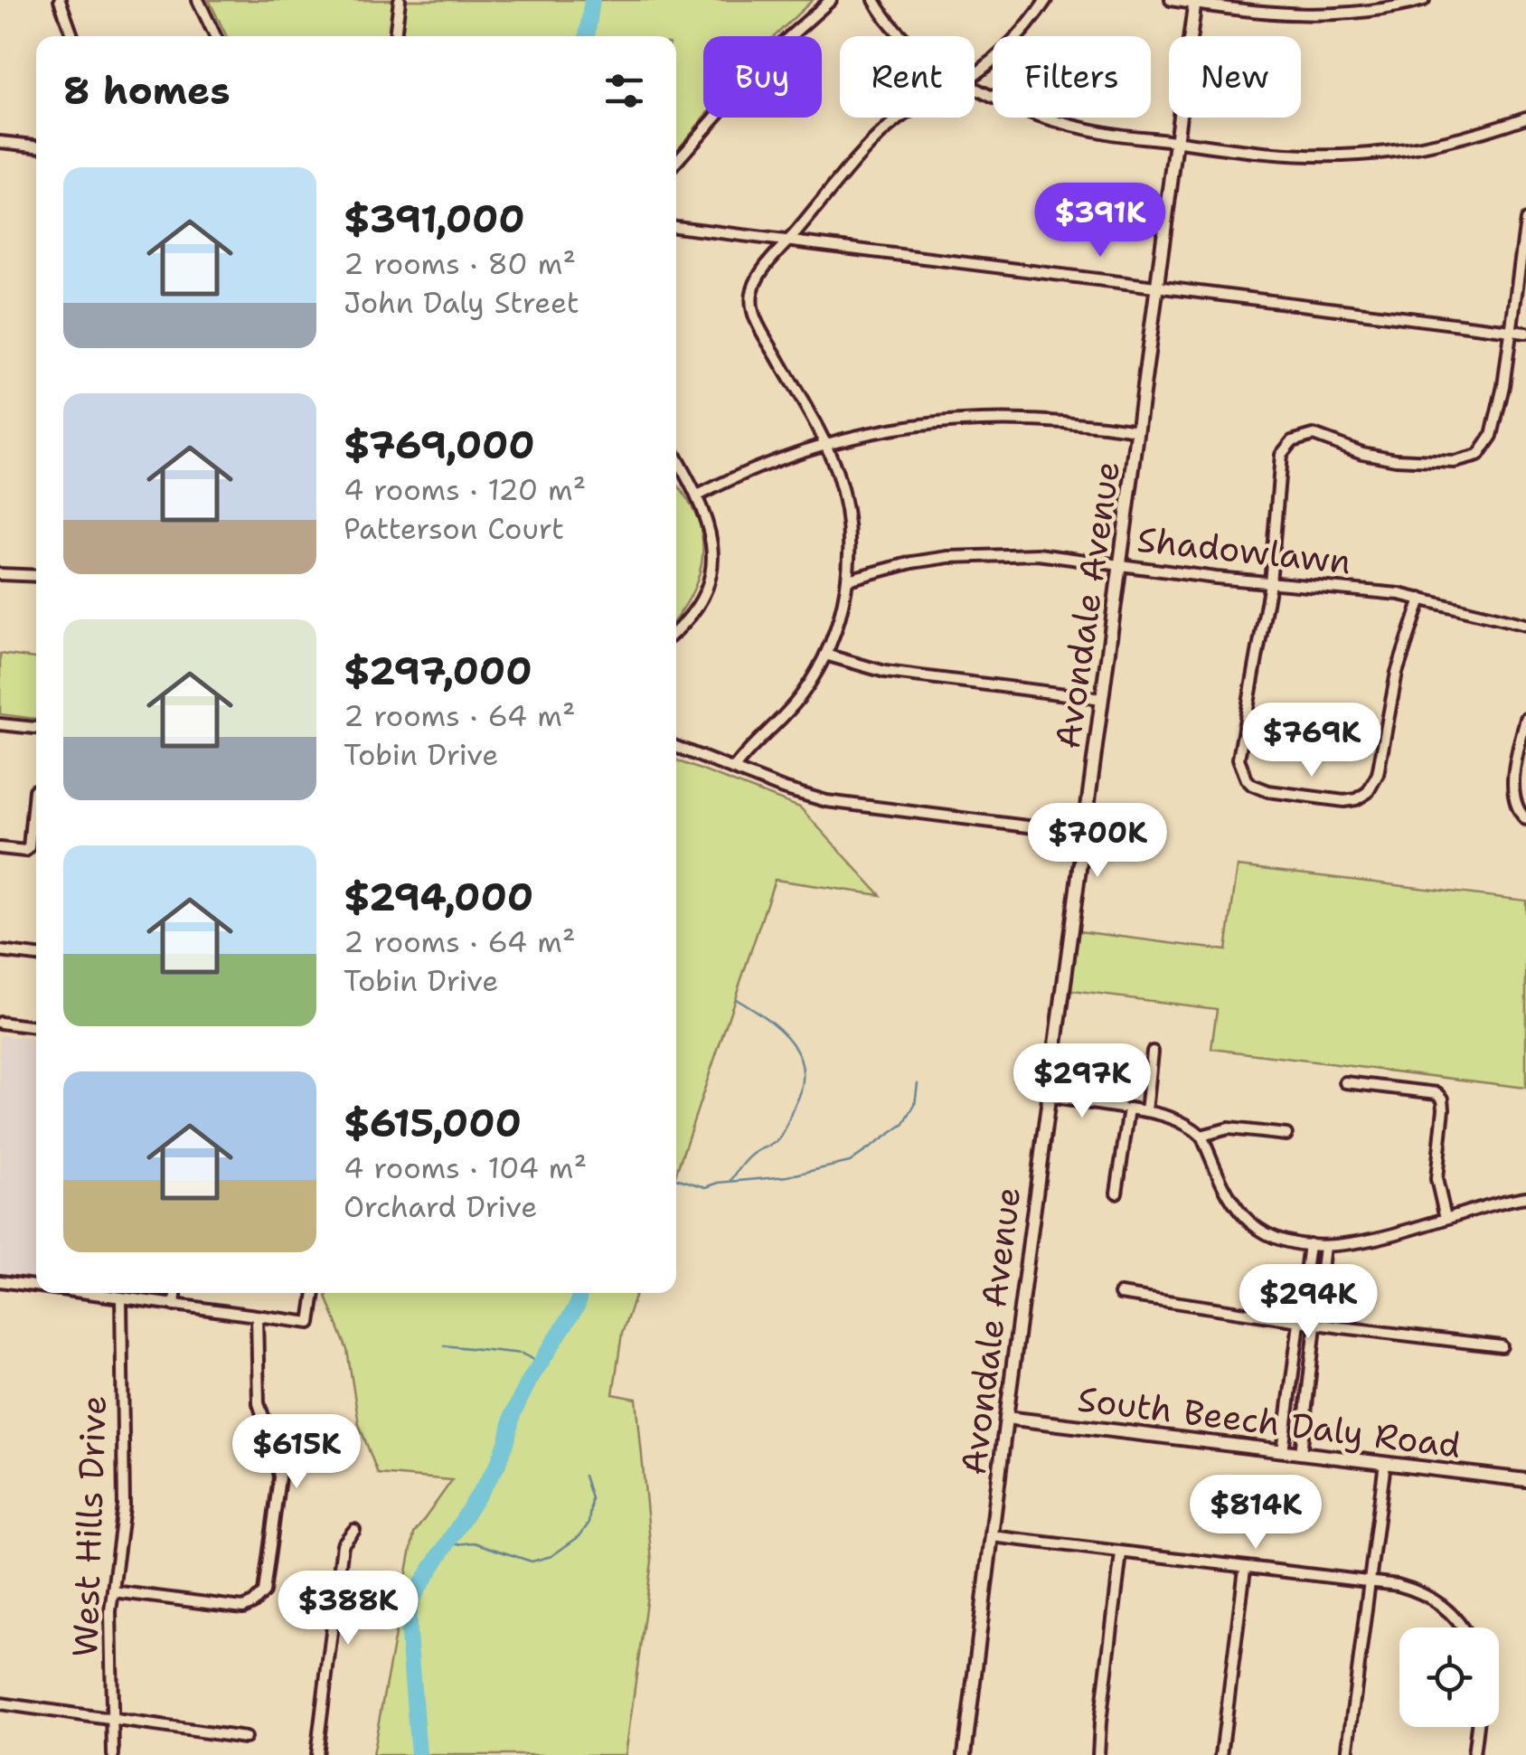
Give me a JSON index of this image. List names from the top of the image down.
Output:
{
  "streets": {
    "street": [
      "Shadowlawn",
      "Avondale Avenue",
      "South Beech Daly Road",
      "West Hills Drive"
    ]
  },
  "crossings": [
    ["Shadowlawn", "Avondale Avenue"],
    ["Avondale Avenue", "South Beech Daly Road"]
  ],
  "page": {
    "chip": [
      "Buy",
      "Rent",
      "Filters",
      "New"
    ],
    "heading": "8 homes",
    "list": [
      {
        "name": "$391,000",
        "note": "2 rooms · 80 m² · John Daly Street"
      },
      {
        "name": "$769,000",
        "note": "4 rooms · 120 m² · Patterson Court"
      },
      {
        "name": "$297,000",
        "note": "2 rooms · 64 m² · Tobin Drive"
      },
      {
        "name": "$294,000",
        "note": "2 rooms · 64 m² · Tobin Drive"
      },
      {
        "name": "$615,000",
        "note": "4 rooms · 104 m² · Orchard Drive"
      }
    ],
    "price": [
      "$391K",
      "$769K",
      "$700K",
      "$297K",
      "$294K",
      "$615K",
      "$814K",
      "$388K"
    ]
  }
}
